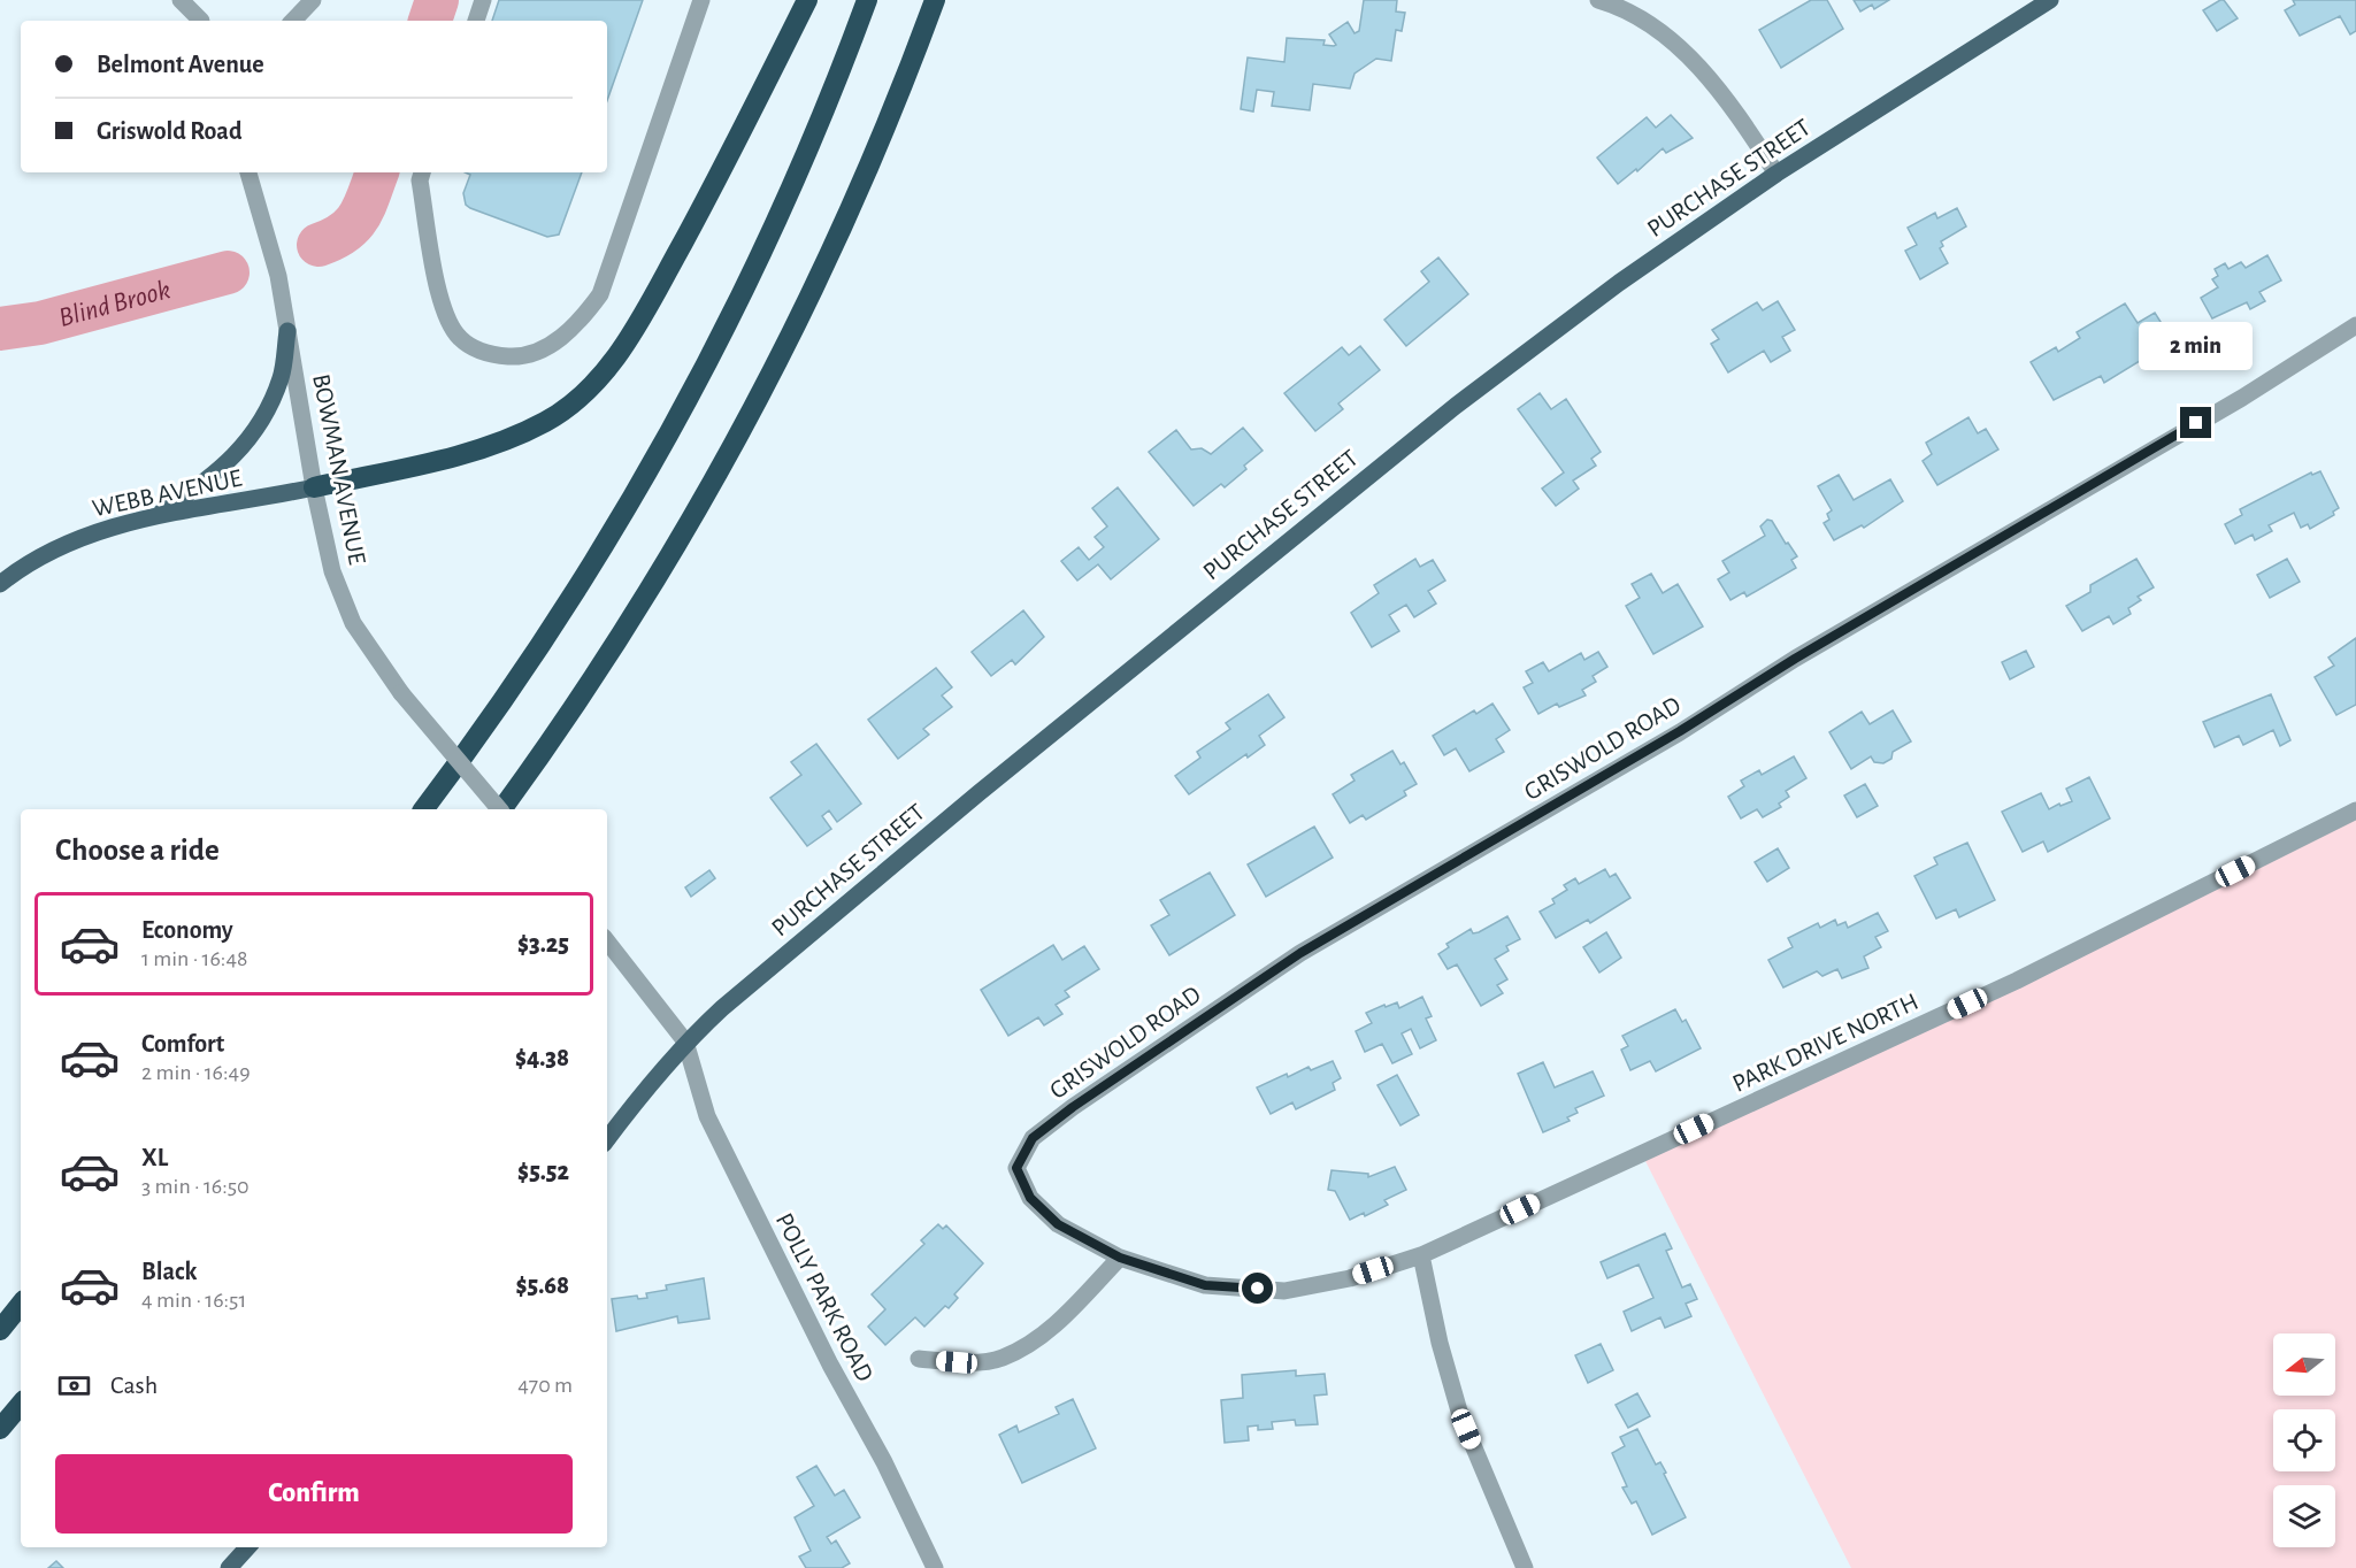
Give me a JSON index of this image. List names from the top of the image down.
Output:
{
  "streets": {
    "main road": ["PURCHASE STREET", "WEBB AVENUE"],
    "street": [
      "BOWMAN AVENUE",
      "GRISWOLD ROAD",
      "PARK DRIVE NORTH",
      "POLLY PARK ROAD"
    ]
  },
  "crossings": [
    ["PURCHASE STREET", "POLLY PARK ROAD"],
    ["BOWMAN AVENUE", "WEBB AVENUE"],
    ["GRISWOLD ROAD", "PARK DRIVE NORTH"]
  ],
  "water": ["Blind Brook"],
  "north": "left",
  "page": {
    "banner": ["Belmont Avenue", "Griswold Road"],
    "bubble": "2 min",
    "heading": "Choose a ride",
    "list": [
      {
        "name": "Economy",
        "note": "1 min · 16:48",
        "value": "$3.25"
      },
      {
        "name": "Comfort",
        "note": "2 min · 16:49",
        "value": "$4.38"
      },
      {
        "name": "XL",
        "note": "3 min · 16:50",
        "value": "$5.52"
      },
      {
        "name": "Black",
        "note": "4 min · 16:51",
        "value": "$5.68"
      }
    ],
    "pay": ["Cash", "470 m"],
    "buttons": "Confirm"
  }
}
